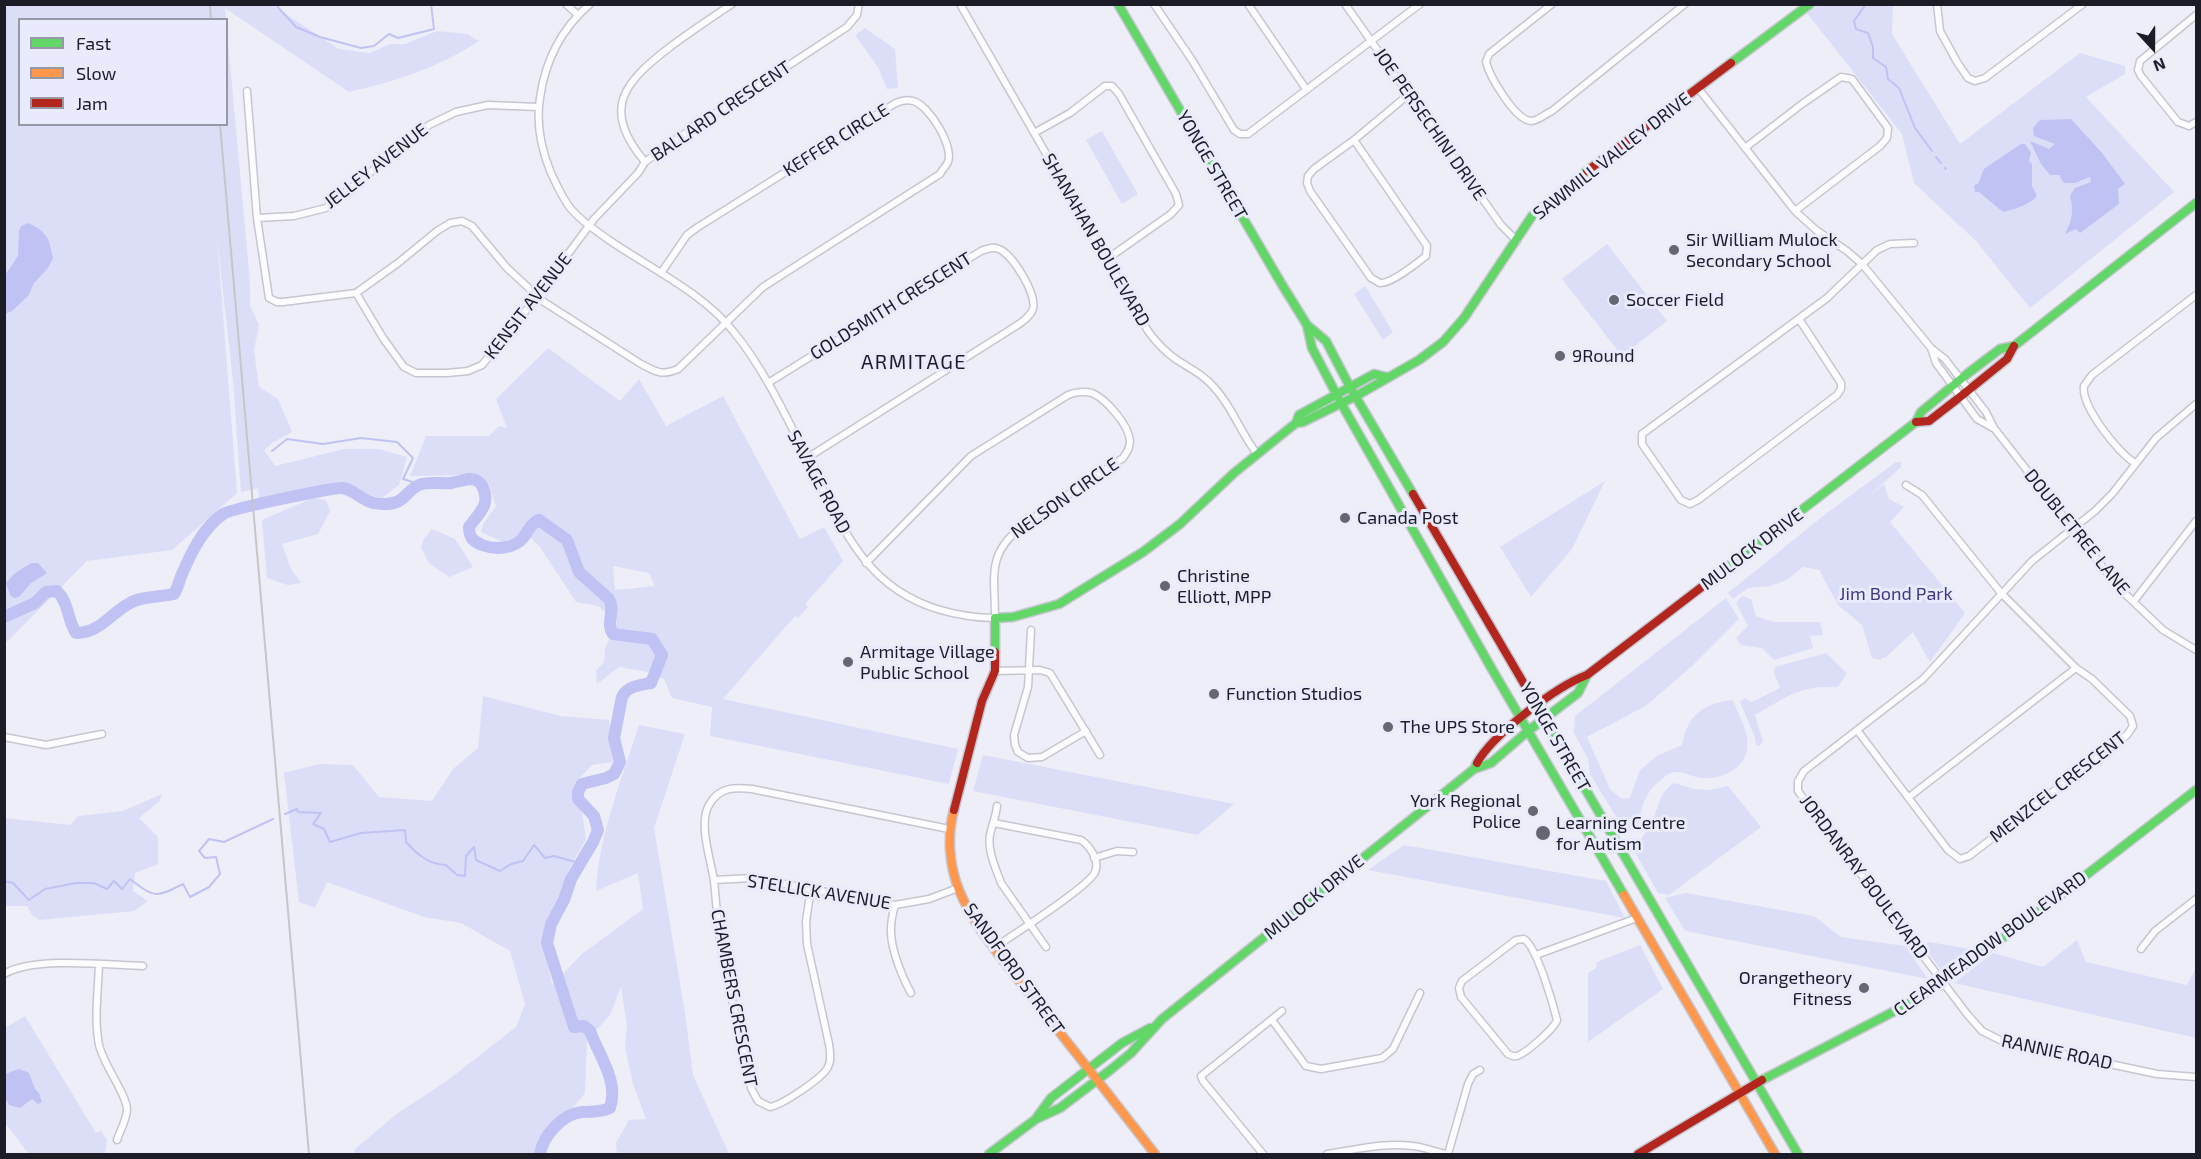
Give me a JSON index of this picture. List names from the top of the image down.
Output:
{
  "streets": {
    "main road": [
      "SAWMILL VALLEY DRIVE",
      "YONGE STREET",
      "SAVAGE ROAD",
      "MULOCK DRIVE",
      "CLEARMEADOW BOULEVARD",
      "SANDFORD STREET"
    ],
    "street": [
      "BALLARD CRESCENT",
      "JOE PERSECHINI DRIVE",
      "KEFFER CIRCLE",
      "JELLEY AVENUE",
      "SHANAHAN BOULEVARD",
      "KENSIT AVENUE",
      "GOLDSMITH CRESCENT",
      "NELSON CIRCLE",
      "DOUBLETREE LANE",
      "MENZCEL CRESCENT",
      "JORDANRAY BOULEVARD",
      "STELLICK AVENUE",
      "CHAMBERS CRESCENT",
      "RANNIE ROAD"
    ]
  },
  "crossings": [
    ["BALLARD CRESCENT", "KENSIT AVENUE"],
    ["BALLARD CRESCENT", "SAVAGE ROAD"],
    ["JOE PERSECHINI DRIVE", "SAWMILL VALLEY DRIVE"],
    ["KEFFER CIRCLE", "KENSIT AVENUE"],
    ["KEFFER CIRCLE", "SAVAGE ROAD"],
    ["SAWMILL VALLEY DRIVE", "YONGE STREET"],
    ["SAWMILL VALLEY DRIVE", "SAVAGE ROAD"],
    ["YONGE STREET", "SAVAGE ROAD"],
    ["YONGE STREET", "MULOCK DRIVE"],
    ["YONGE STREET", "CLEARMEADOW BOULEVARD"],
    ["JELLEY AVENUE", "SAVAGE ROAD"],
    ["SHANAHAN BOULEVARD", "SAVAGE ROAD"],
    ["KENSIT AVENUE", "SAVAGE ROAD"],
    ["GOLDSMITH CRESCENT", "SAVAGE ROAD"],
    ["SAVAGE ROAD", "NELSON CIRCLE"],
    ["SAVAGE ROAD", "SANDFORD STREET"],
    ["NELSON CIRCLE", "SANDFORD STREET"],
    ["DOUBLETREE LANE", "MULOCK DRIVE"],
    ["DOUBLETREE LANE", "JORDANRAY BOULEVARD"],
    ["MULOCK DRIVE", "SANDFORD STREET"],
    ["MENZCEL CRESCENT", "JORDANRAY BOULEVARD"],
    ["JORDANRAY BOULEVARD", "CLEARMEADOW BOULEVARD"],
    ["JORDANRAY BOULEVARD", "RANNIE ROAD"],
    ["STELLICK AVENUE", "SANDFORD STREET"],
    ["STELLICK AVENUE", "CHAMBERS CRESCENT"],
    ["CLEARMEADOW BOULEVARD", "RANNIE ROAD"],
    ["SANDFORD STREET", "CHAMBERS CRESCENT"]
  ],
  "districts": ["ARMITAGE"],
  "parks": ["Jim Bond Park"],
  "places": [
    "Sir William Mulock Secondary School",
    "Soccer Field",
    "9Round",
    "Canada Post",
    "Christine Elliott, MPP",
    "Armitage Village Public School",
    "Function Studios",
    "The UPS Store",
    "York Regional Police",
    "Learning Centre for Autism",
    "Orangetheory Fitness"
  ],
  "legend": ["Fast", "Slow", "Jam"],
  "north": "bottom"
}
